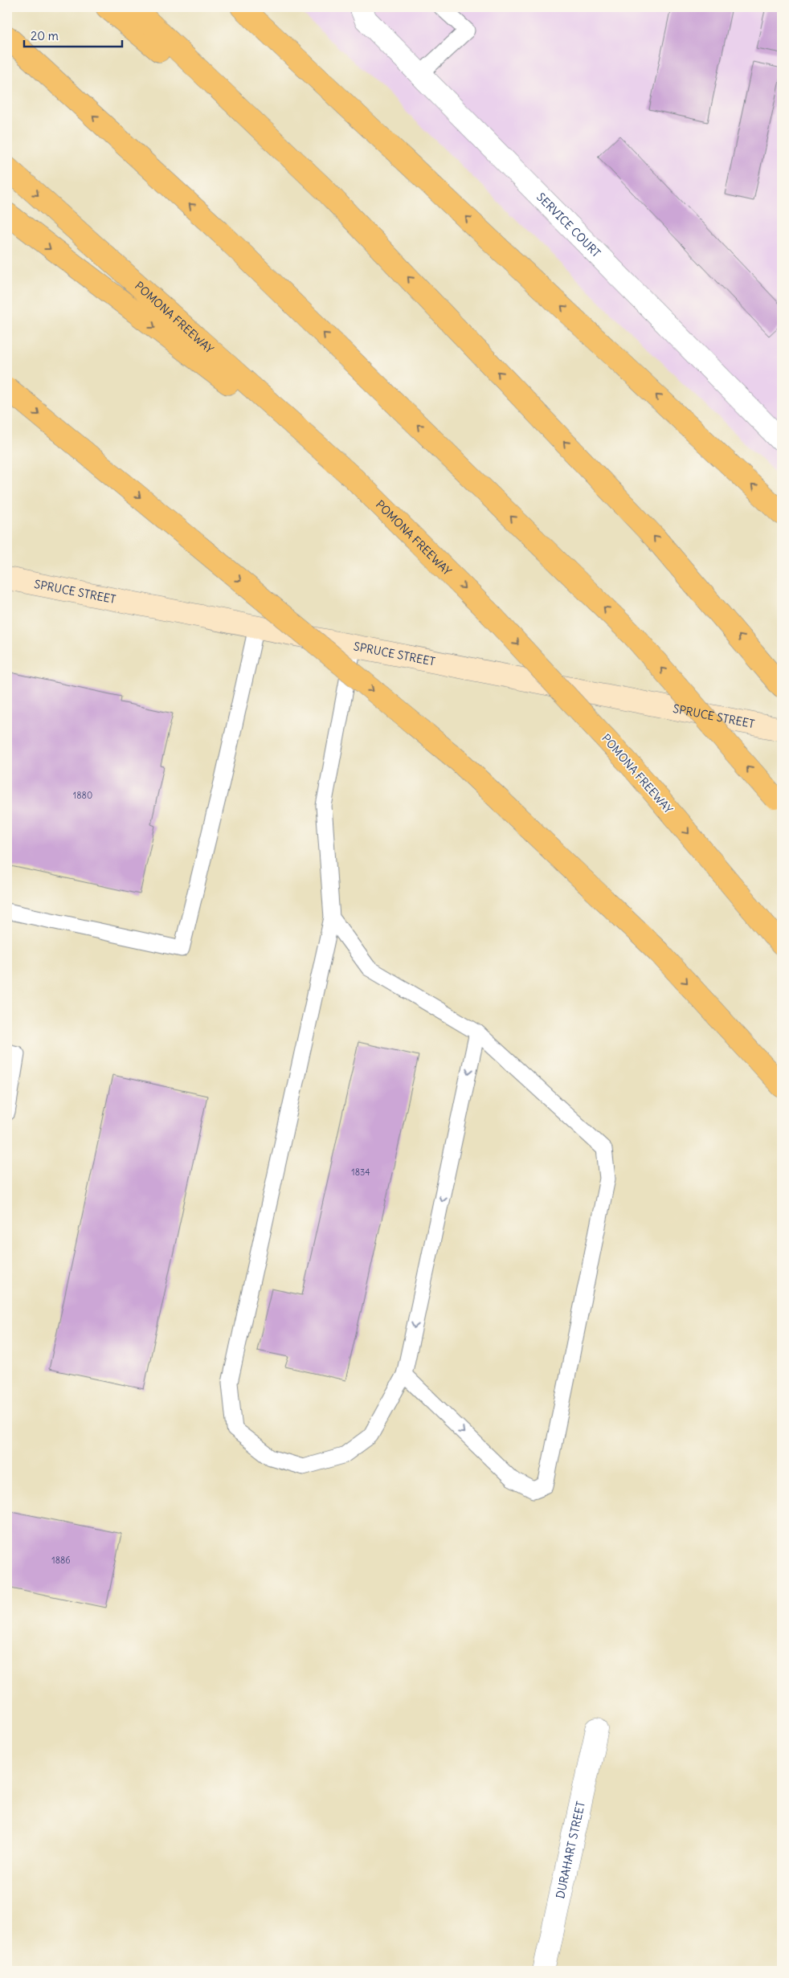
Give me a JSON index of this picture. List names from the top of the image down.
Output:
{
  "streets": {
    "highway": ["POMONA FREEWAY"],
    "main road": ["SPRUCE STREET"],
    "street": ["SERVICE COURT", "DURAHART STREET"]
  },
  "house_numbers": ["1880", "1834", "1886"],
  "scale_bar": "20 m"
}
